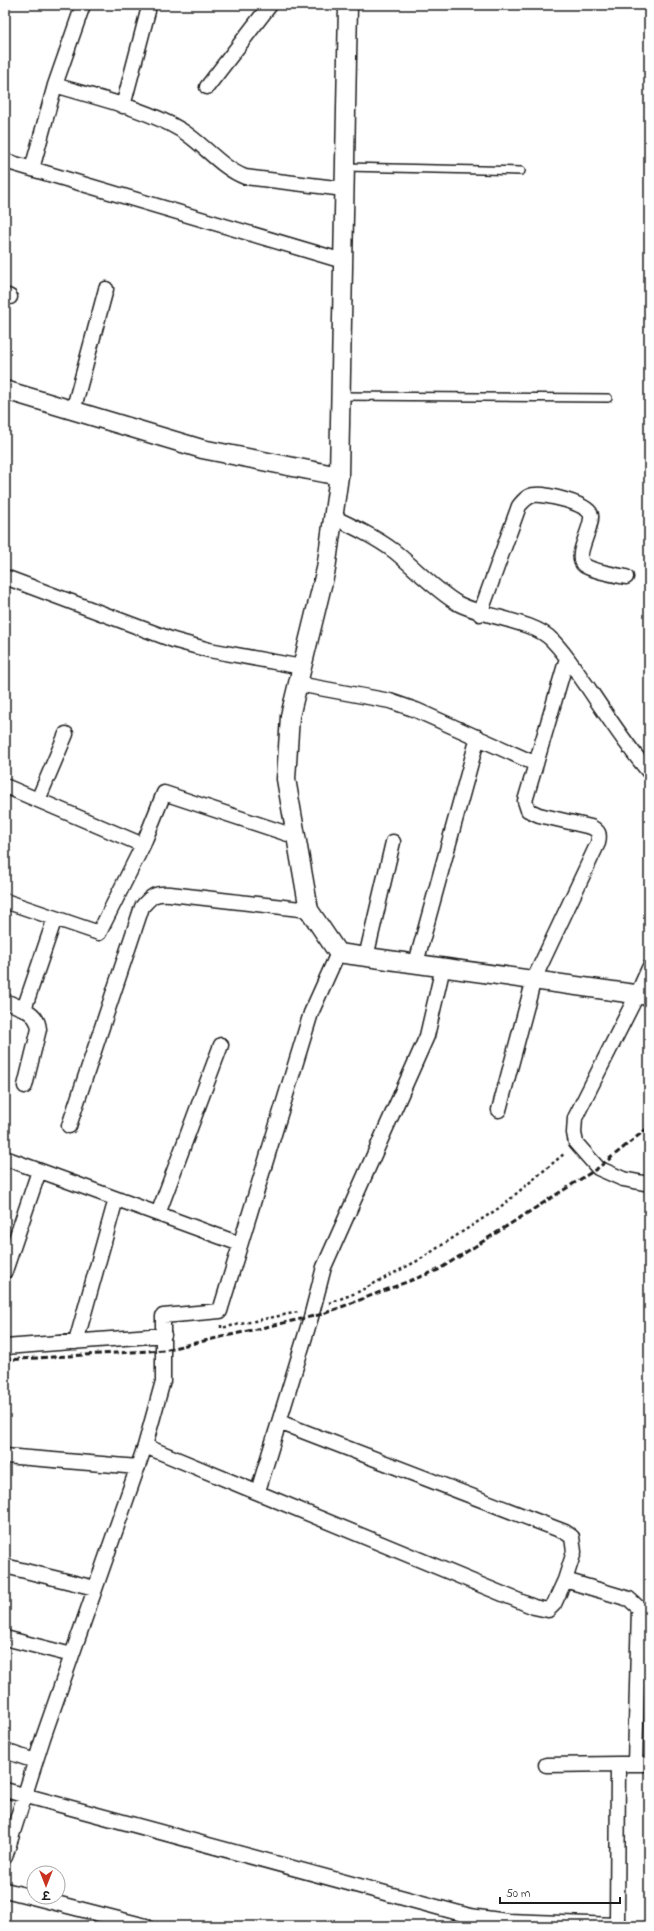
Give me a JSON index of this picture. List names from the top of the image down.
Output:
{
  "scale_bar": "50 m",
  "north": "bottom"
}
